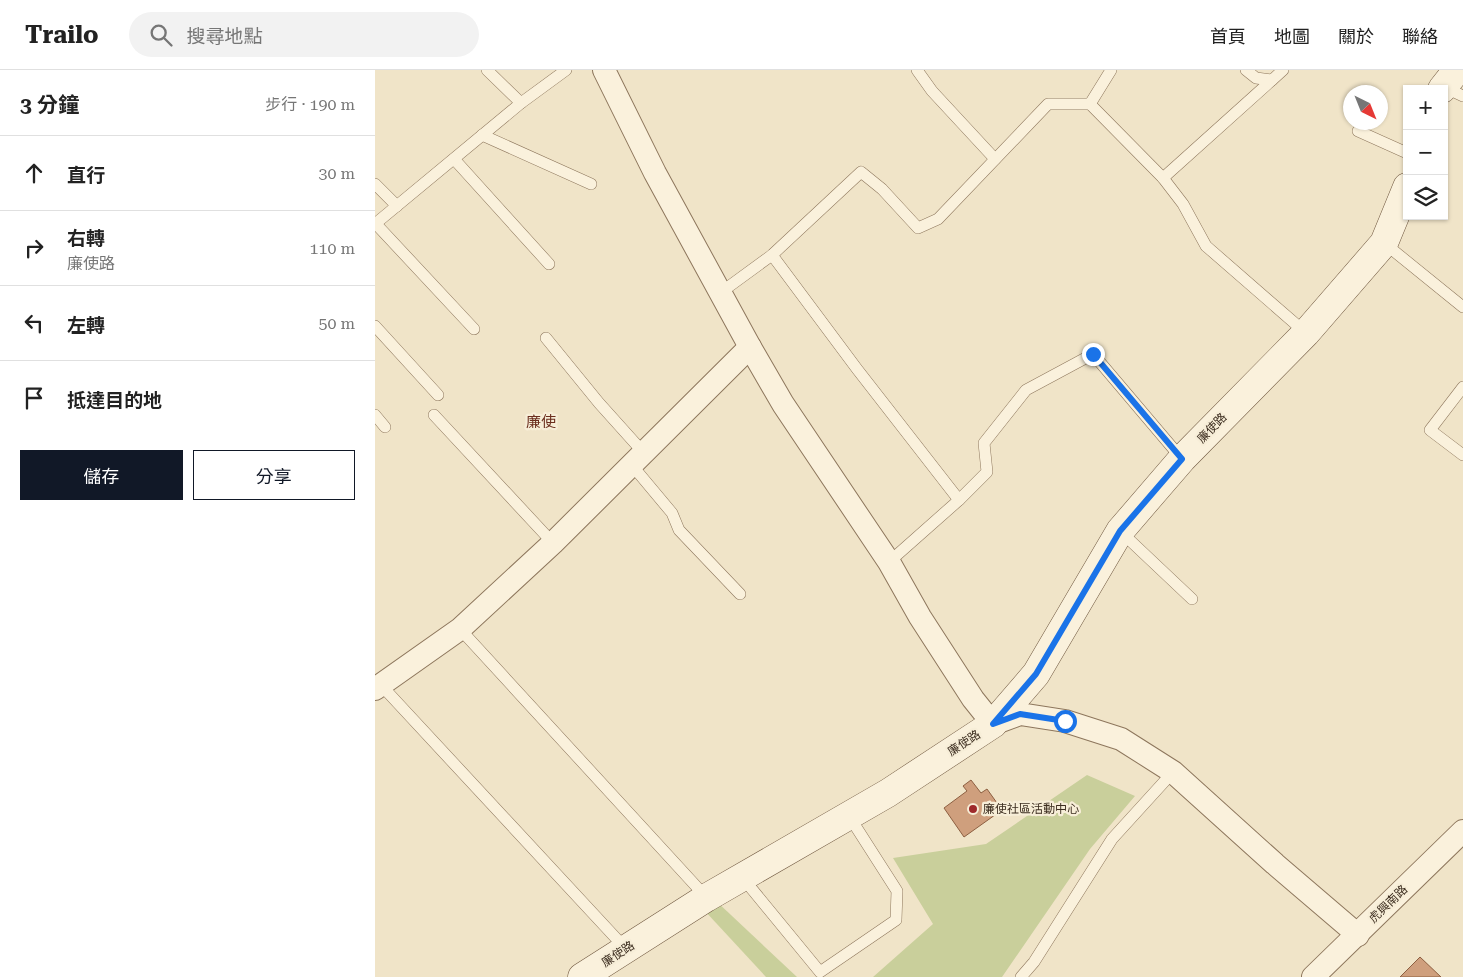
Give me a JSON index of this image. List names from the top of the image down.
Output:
{
  "streets": {
    "street": ["廉使路", "虎興南路"]
  },
  "districts": ["廉使"],
  "places": ["廉使社區活動中心"],
  "north": "bottom right",
  "page": {
    "header": "Trailo",
    "search": "搜尋地點",
    "nav": [
      "首頁",
      "地圖",
      "關於",
      "聯絡"
    ],
    "heading": ["3 分鐘", "步行 · 190 m"],
    "map_buttons": ["+", "−"],
    "list": [
      ["直行", "30 m"],
      ["右轉", "廉使路", "110 m"],
      ["左轉", "50 m"],
      "抵達目的地"
    ],
    "buttons": ["儲存", "分享"]
  }
}
